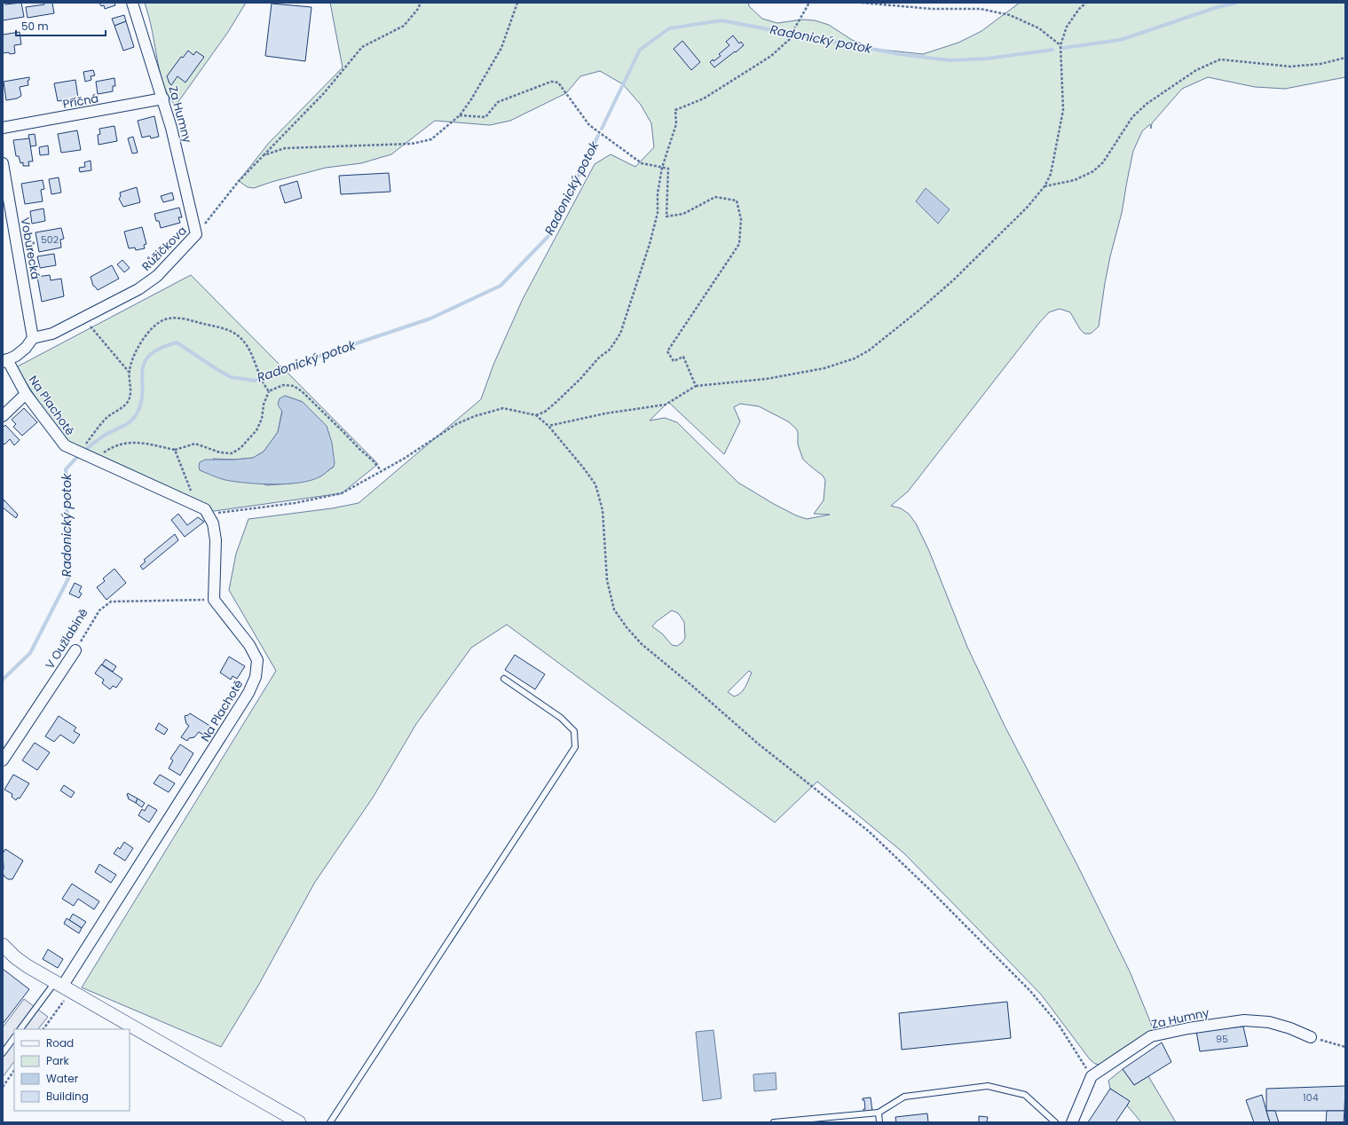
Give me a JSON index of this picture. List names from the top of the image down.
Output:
{
  "streets": {
    "street": [
      "Příčná",
      "Za Humny",
      "Vobůrecká",
      "Růžičkova",
      "Na Plachotě",
      "V Oužlabině"
    ]
  },
  "crossings": [
    ["Příčná", "Za Humny"],
    ["Za Humny", "Růžičkova"],
    ["Vobůrecká", "Růžičkova"],
    ["Na Plachotě", "V Oužlabině"]
  ],
  "water": ["Radonický potok"],
  "house_numbers": ["502", "95", "104"],
  "legend": [
    "Road",
    "Park",
    "Water",
    "Building"
  ],
  "scale_bar": "50 m"
}
